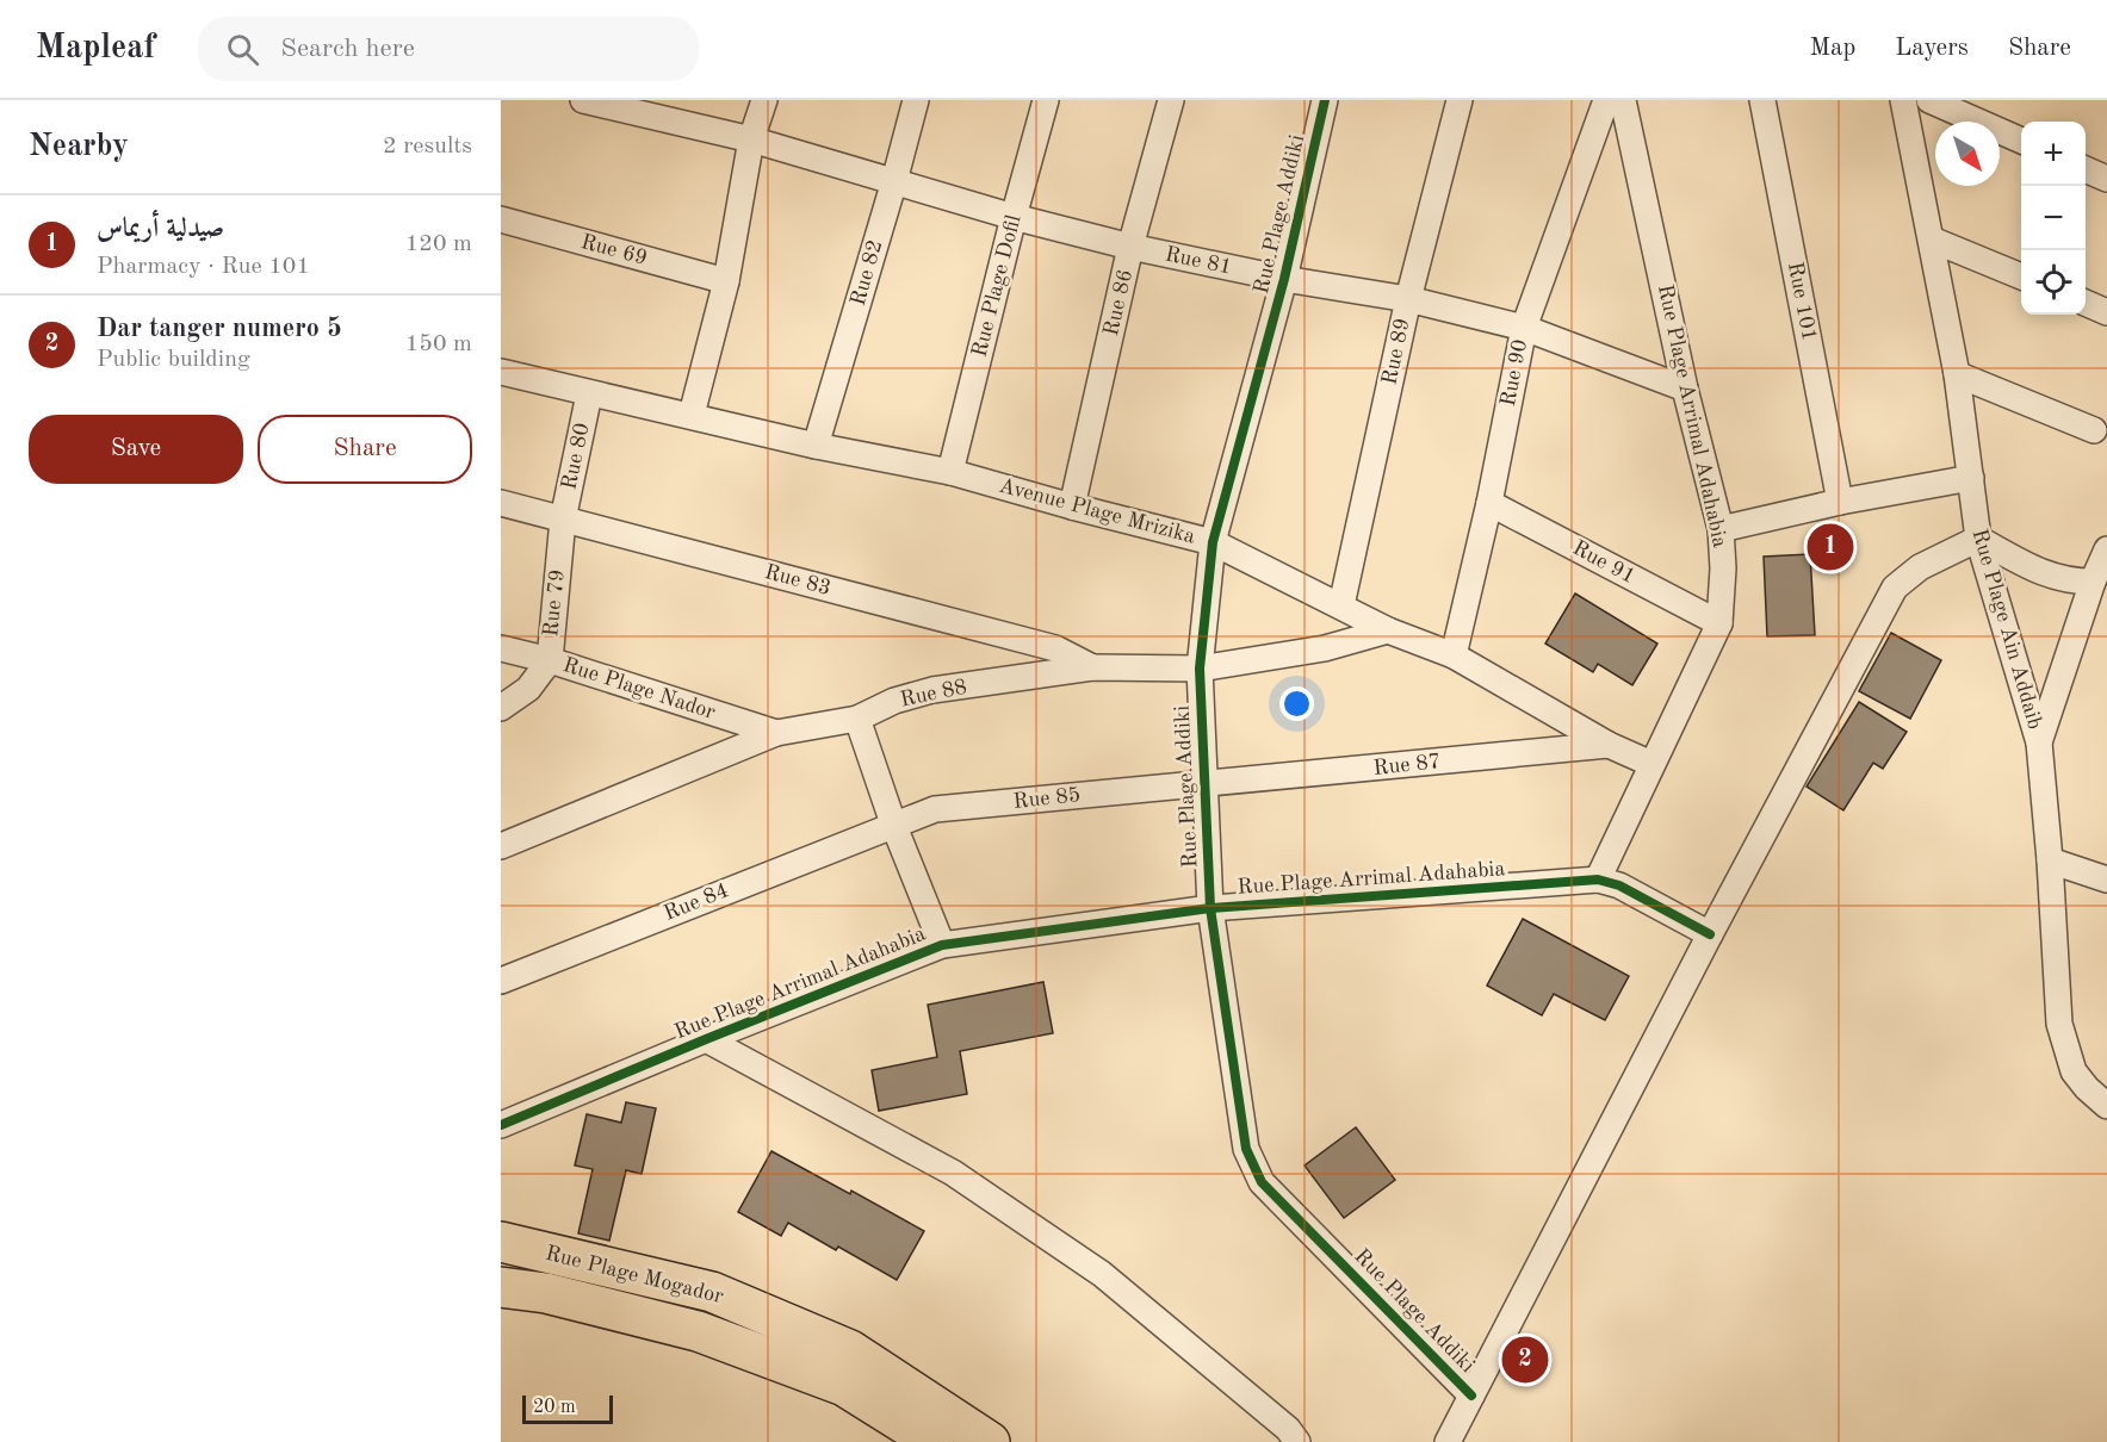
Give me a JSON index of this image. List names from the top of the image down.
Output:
{
  "streets": {
    "highway": ["Rue Plage Mogador"],
    "street": [
      "Rue Plage Addiki",
      "Rue 69",
      "Rue 81",
      "Rue 82",
      "Rue Plage Dofil",
      "Rue 101",
      "Rue 86",
      "Rue 89",
      "Rue 90",
      "Rue Plage Arrimal Adahabia",
      "Rue 80",
      "Avenue Plage Mrizika",
      "Rue 91",
      "Rue 83",
      "Rue 79",
      "Rue Plage Ain Addaib",
      "Rue Plage Nador",
      "Rue 88",
      "Rue 87",
      "Rue 85",
      "Rue 84"
    ]
  },
  "crossings": [
    ["Rue Plage Addiki", "Rue 81"],
    ["Rue Plage Addiki", "Rue Plage Arrimal Adahabia"],
    ["Rue Plage Addiki", "Avenue Plage Mrizika"],
    ["Rue Plage Addiki", "Rue 88"],
    ["Rue Plage Addiki", "Rue 87"],
    ["Rue Plage Addiki", "Rue 85"],
    ["Rue 81", "Rue 82"],
    ["Rue 81", "Rue Plage Dofil"],
    ["Rue 81", "Rue 86"],
    ["Rue 81", "Rue 89"],
    ["Rue 81", "Rue 90"],
    ["Rue 81", "Rue Plage Arrimal Adahabia"],
    ["Rue 82", "Avenue Plage Mrizika"],
    ["Rue Plage Dofil", "Avenue Plage Mrizika"],
    ["Rue 86", "Avenue Plage Mrizika"],
    ["Rue 89", "Avenue Plage Mrizika"],
    ["Rue 90", "Avenue Plage Mrizika"],
    ["Rue 90", "Rue 91"],
    ["Rue Plage Arrimal Adahabia", "Avenue Plage Mrizika"],
    ["Rue Plage Arrimal Adahabia", "Rue 91"],
    ["Rue 80", "Avenue Plage Mrizika"],
    ["Rue 80", "Rue 83"],
    ["Rue 80", "Rue 79"],
    ["Avenue Plage Mrizika", "Rue 88"],
    ["Avenue Plage Mrizika", "Rue 87"],
    ["Rue 83", "Rue 79"],
    ["Rue 83", "Rue 88"],
    ["Rue 79", "Rue Plage Nador"],
    ["Rue Plage Nador", "Rue 88"],
    ["Rue 87", "Rue 85"],
    ["Rue 85", "Rue 84"]
  ],
  "scale_bar": "20 m",
  "north": "bottom right",
  "page": {
    "header": "Mapleaf",
    "search": "Search here",
    "nav": ["Map", "Layers", "Share"],
    "heading": ["Nearby", "2 results"],
    "map_buttons": ["+", "−"],
    "list": [
      {
        "mark": "1",
        "name": "صيدلية أريماس",
        "note": "Pharmacy · Rue 101",
        "value": "120 m"
      },
      {
        "mark": "2",
        "name": "Dar tanger numero 5",
        "note": "Public building",
        "value": "150 m"
      }
    ],
    "buttons": ["Save", "Share"],
    "pins": ["1", "2"],
    "scale": "20 m"
  }
}
